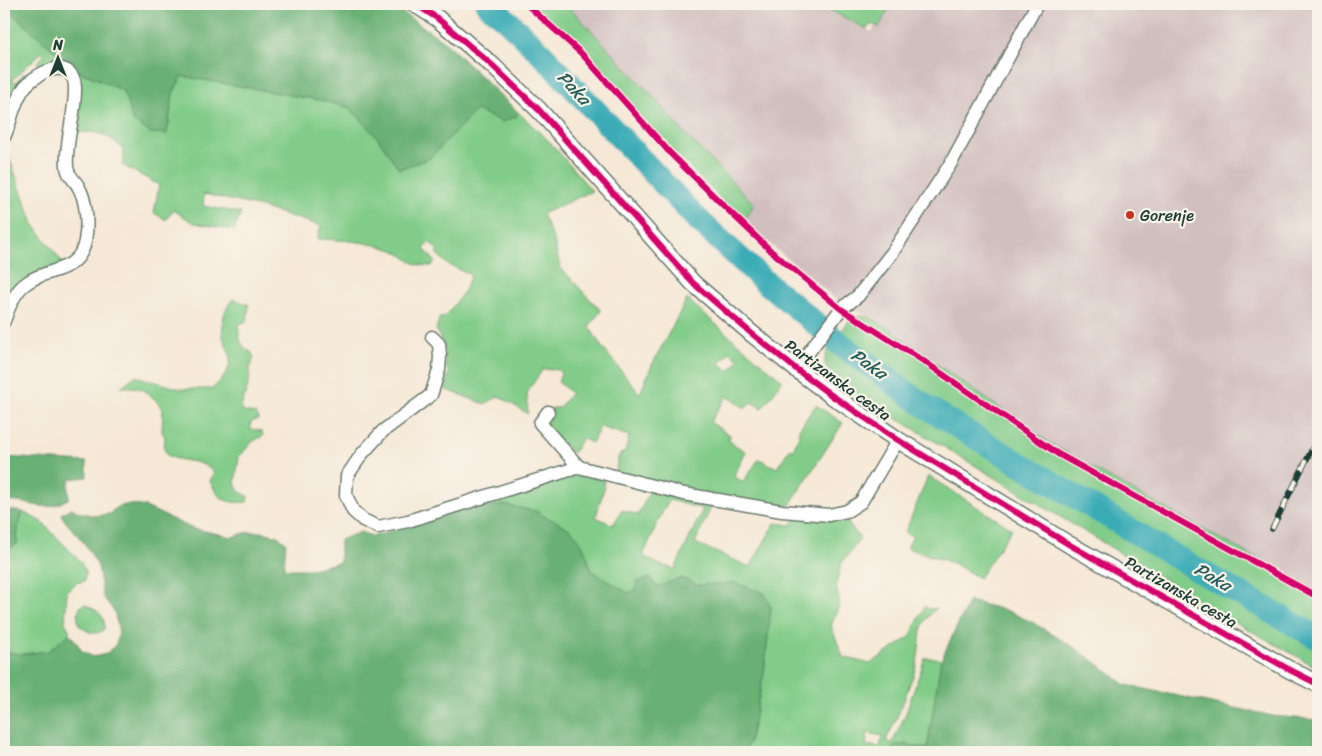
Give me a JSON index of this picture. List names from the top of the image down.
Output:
{
  "streets": {
    "main road": ["Partizanska cesta"]
  },
  "water": ["Paka"],
  "places": ["Gorenje"],
  "north": "top"
}
